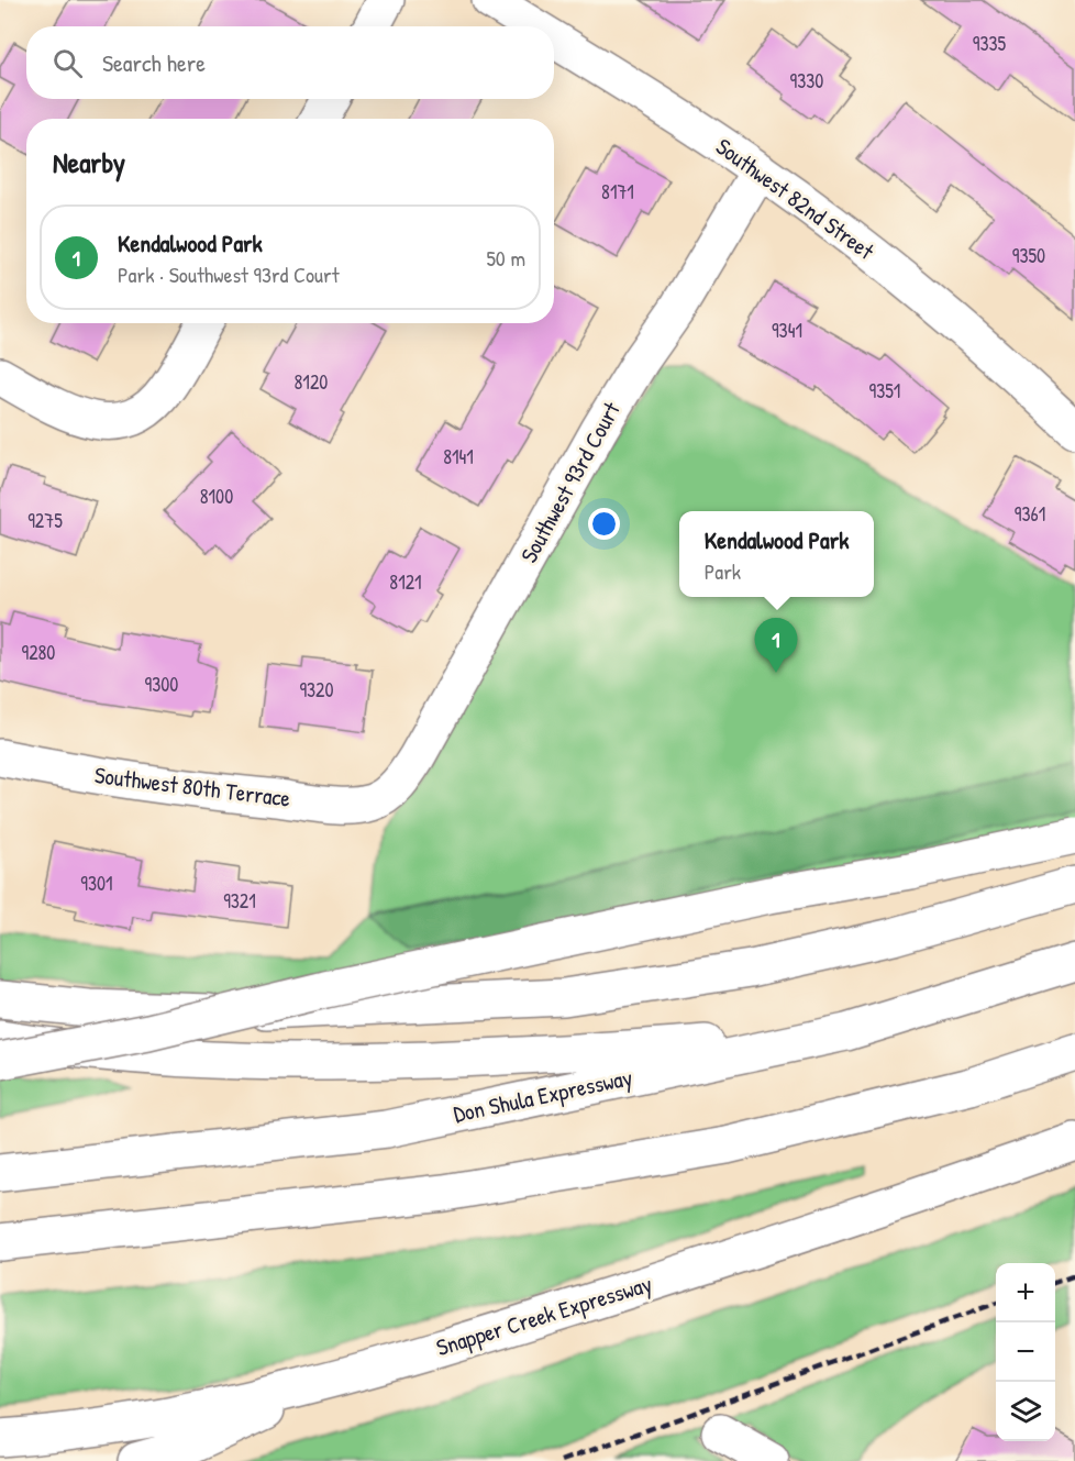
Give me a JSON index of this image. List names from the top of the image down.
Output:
{
  "streets": {
    "main road": [
      "Southwest 82nd Street",
      "Southwest 93rd Court",
      "Southwest 80th Terrace",
      "Don Shula Expressway",
      "Snapper Creek Expressway"
    ]
  },
  "crossings": [
    ["Southwest 82nd Street", "Southwest 93rd Court"],
    ["Southwest 93rd Court", "Southwest 80th Terrace"]
  ],
  "house_numbers": [
    "9335",
    "9330",
    "8171",
    "9350",
    "9341",
    "8120",
    "9351",
    "8141",
    "8100",
    "9361",
    "9275",
    "8121",
    "9280",
    "9300",
    "9320",
    "9301",
    "9321"
  ],
  "page": {
    "search": "Search here",
    "heading": "Nearby",
    "list": [
      {
        "mark": "1",
        "name": "Kendalwood Park",
        "note": "Park · Southwest 93rd Court",
        "value": "50 m"
      }
    ],
    "popup": ["Kendalwood Park", "Park"],
    "pins": "1",
    "map_buttons": ["+", "−"]
  }
}
